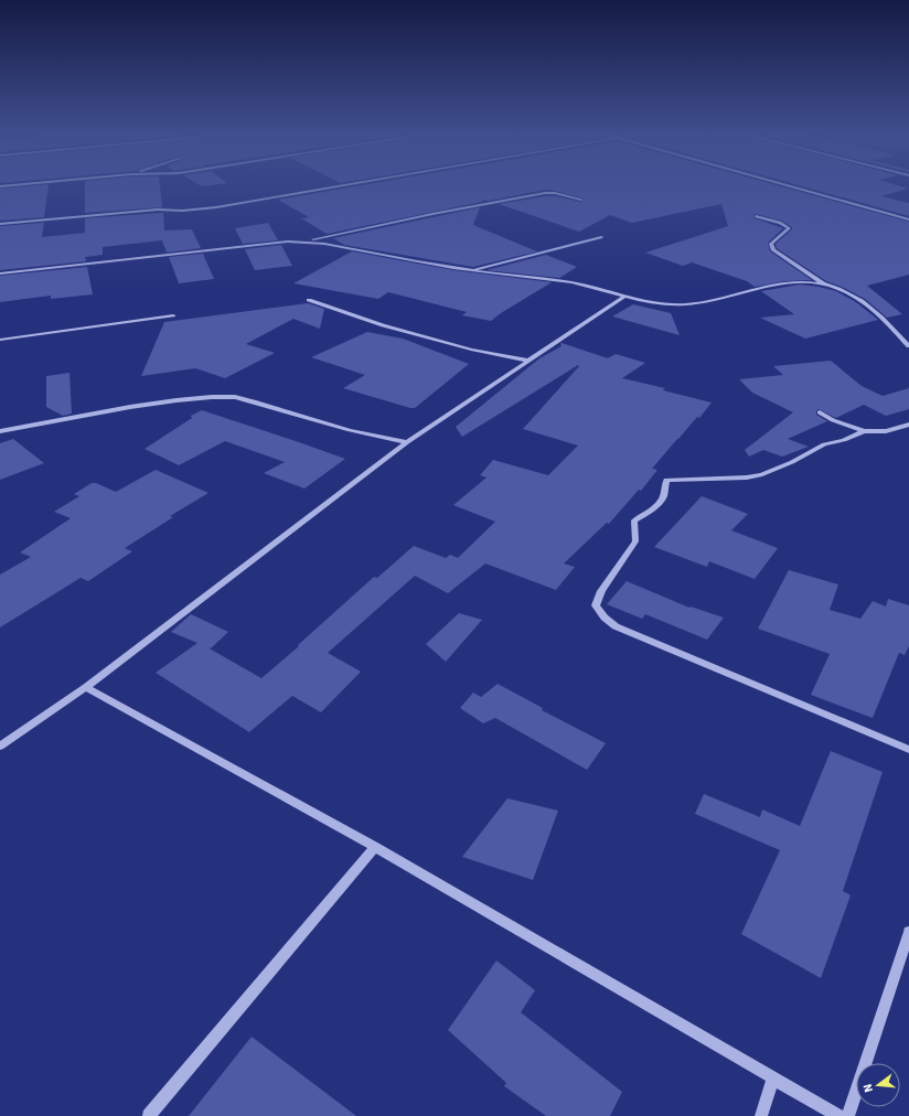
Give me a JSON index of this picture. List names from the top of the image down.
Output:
{
  "north": "left"
}
